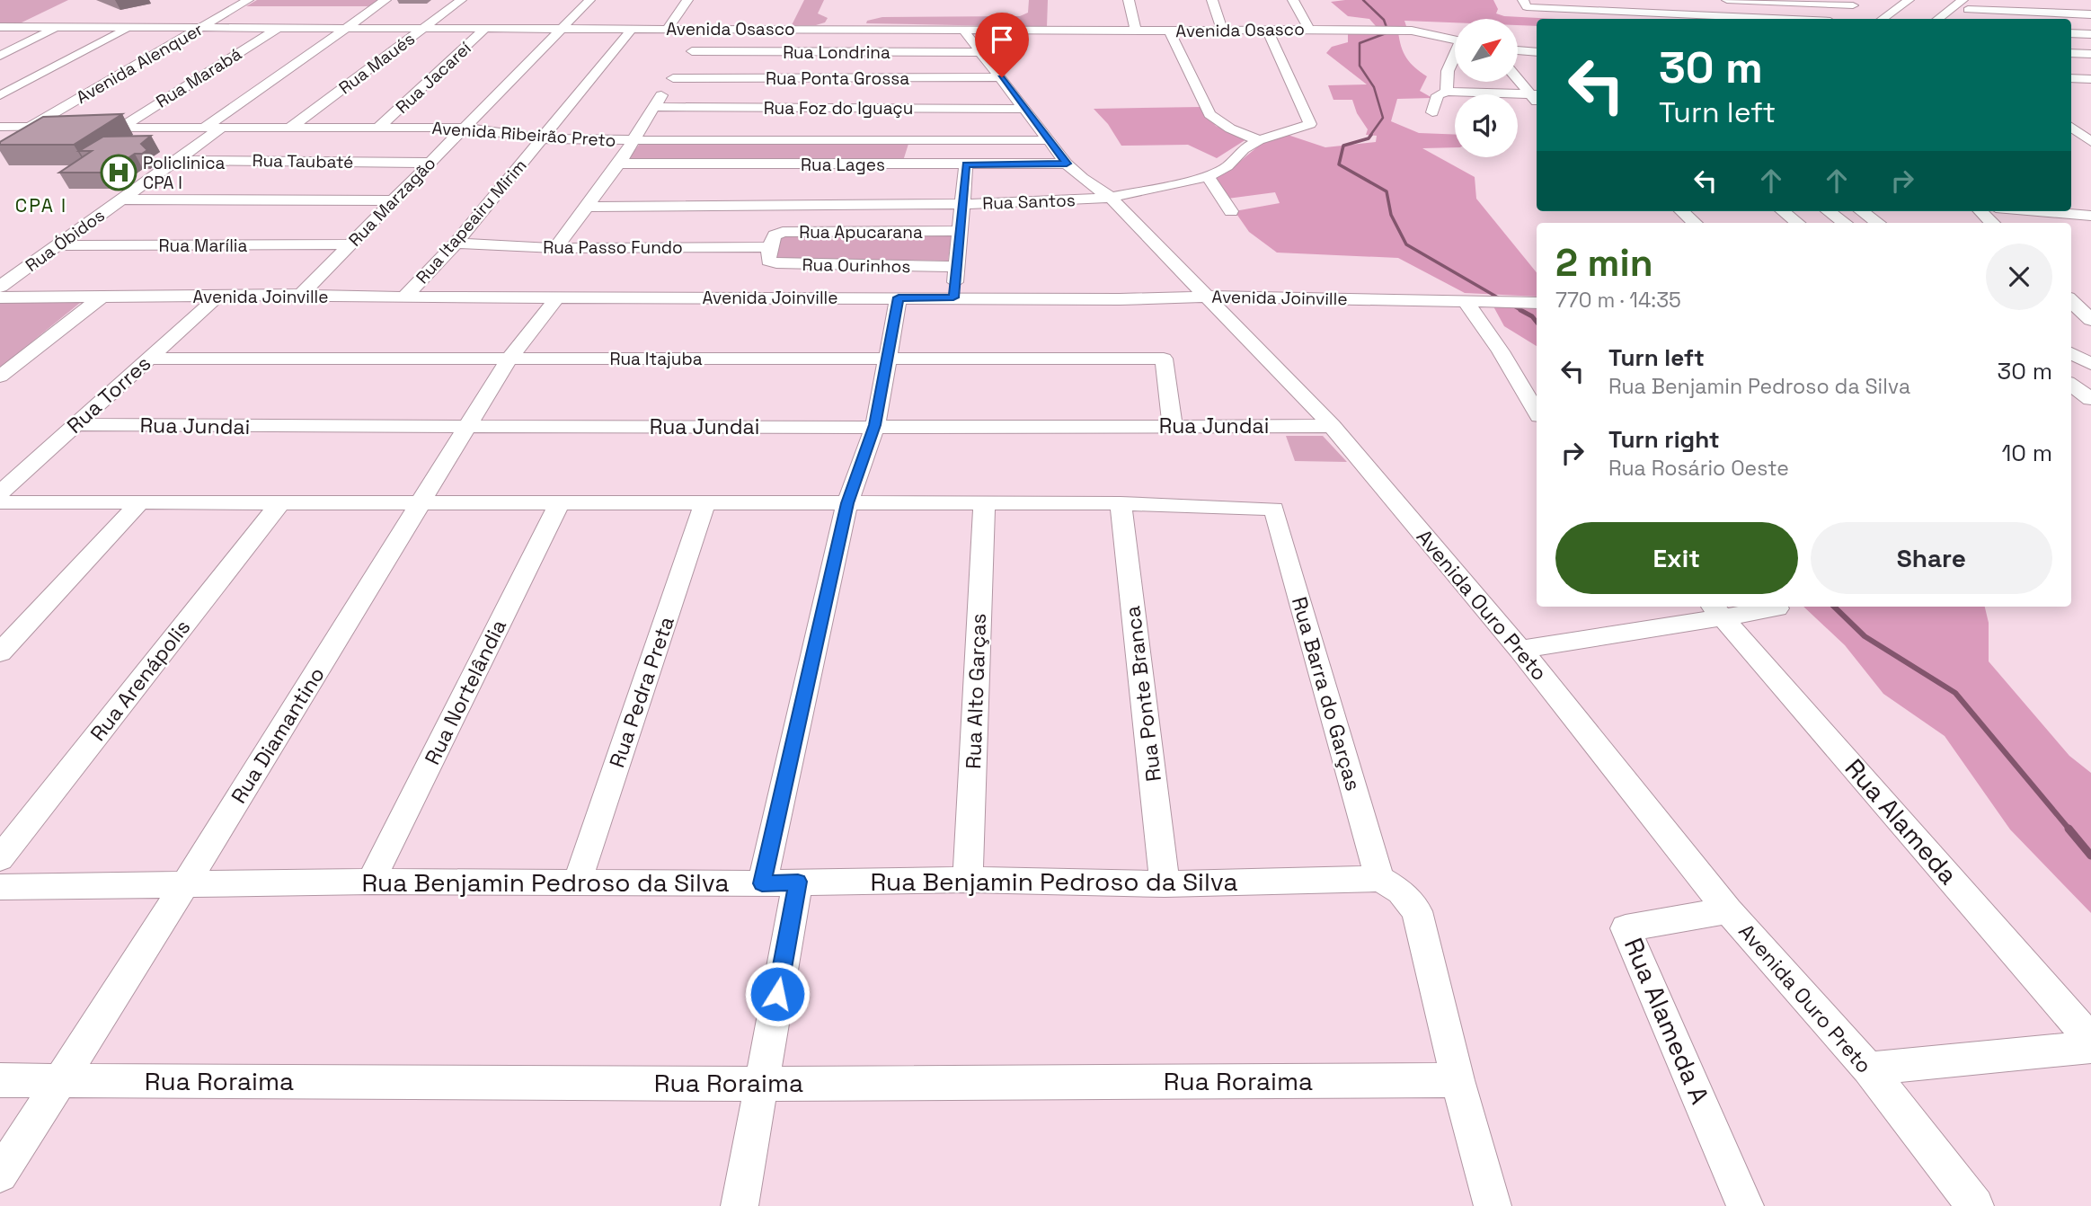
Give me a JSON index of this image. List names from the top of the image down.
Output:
{
  "streets": {
    "street": [
      "Avenida Osasco",
      "Rua Londrina",
      "Avenida Alenquer",
      "Rua Maués",
      "Rua Marabá",
      "Rua Jacareí",
      "Rua Ponta Grossa",
      "Rua Foz do Iguaçu",
      "Avenida Ribeirão Preto",
      "Rua Taubaté",
      "Rua Lages",
      "Rua Marzagão",
      "Rua Santos",
      "Rua Itapeairu Mirim",
      "Rua Apucarana",
      "Rua Óbidos",
      "Rua Marília",
      "Rua Passo Fundo",
      "Rua Ourinhos",
      "Avenida Joinville",
      "Rua Itajuba",
      "Rua Torres",
      "Rua Jundai",
      "Avenida Ouro Preto",
      "Rua Arenápolis",
      "Rua Alto Garças",
      "Rua Nortelândia",
      "Rua Pedra Preta",
      "Rua Ponte Branca",
      "Rua Barra do Garças",
      "Rua Diamantino",
      "Rua Alameda",
      "Rua Benjamin Pedroso da Silva",
      "Rua Alameda A",
      "Rua Roraima"
    ]
  },
  "crossings": [
    ["Avenida Osasco", "Avenida Alenquer"],
    ["Avenida Osasco", "Rua Maués"],
    ["Avenida Osasco", "Rua Marabá"],
    ["Avenida Osasco", "Rua Jacareí"],
    ["Avenida Osasco", "Rua Marzagão"],
    ["Avenida Osasco", "Rua Santos"],
    ["Avenida Osasco", "Rua Itapeairu Mirim"],
    ["Avenida Osasco", "Avenida Ouro Preto"],
    ["Rua Londrina", "Avenida Ouro Preto"],
    ["Rua Maués", "Avenida Ribeirão Preto"],
    ["Rua Marabá", "Avenida Ribeirão Preto"],
    ["Rua Jacareí", "Avenida Ribeirão Preto"],
    ["Rua Ponta Grossa", "Rua Foz do Iguaçu"],
    ["Rua Ponta Grossa", "Avenida Ribeirão Preto"],
    ["Rua Ponta Grossa", "Avenida Ouro Preto"],
    ["Rua Foz do Iguaçu", "Avenida Ribeirão Preto"],
    ["Rua Foz do Iguaçu", "Avenida Ouro Preto"],
    ["Avenida Ribeirão Preto", "Rua Marzagão"],
    ["Avenida Ribeirão Preto", "Rua Itapeairu Mirim"],
    ["Avenida Ribeirão Preto", "Rua Óbidos"],
    ["Avenida Ribeirão Preto", "Avenida Ouro Preto"],
    ["Rua Taubaté", "Rua Marzagão"],
    ["Rua Taubaté", "Rua Óbidos"],
    ["Rua Lages", "Avenida Ouro Preto"],
    ["Rua Marzagão", "Rua Marília"],
    ["Rua Marzagão", "Avenida Joinville"],
    ["Rua Santos", "Avenida Ouro Preto"],
    ["Rua Itapeairu Mirim", "Rua Passo Fundo"],
    ["Rua Itapeairu Mirim", "Avenida Joinville"],
    ["Rua Apucarana", "Rua Passo Fundo"],
    ["Rua Apucarana", "Rua Ourinhos"],
    ["Rua Óbidos", "Rua Marília"],
    ["Rua Passo Fundo", "Rua Ourinhos"],
    ["Avenida Joinville", "Rua Torres"],
    ["Avenida Joinville", "Avenida Ouro Preto"],
    ["Avenida Joinville", "Rua Diamantino"],
    ["Rua Itajuba", "Rua Torres"],
    ["Rua Itajuba", "Rua Diamantino"],
    ["Rua Torres", "Rua Jundai"],
    ["Rua Jundai", "Avenida Ouro Preto"],
    ["Rua Jundai", "Rua Diamantino"],
    ["Avenida Ouro Preto", "Rua Alameda A"],
    ["Rua Alto Garças", "Rua Benjamin Pedroso da Silva"],
    ["Rua Nortelândia", "Rua Benjamin Pedroso da Silva"],
    ["Rua Pedra Preta", "Rua Benjamin Pedroso da Silva"],
    ["Rua Ponte Branca", "Rua Barra do Garças"],
    ["Rua Ponte Branca", "Rua Benjamin Pedroso da Silva"],
    ["Rua Barra do Garças", "Rua Benjamin Pedroso da Silva"],
    ["Rua Diamantino", "Rua Benjamin Pedroso da Silva"],
    ["Rua Diamantino", "Rua Roraima"]
  ],
  "districts": ["CPA I"],
  "places": {
    "hospital": ["Policlinica CPA I"]
  },
  "north": "top right",
  "page": {
    "turn": ["30 m", "Turn left"],
    "heading": ["2 min", "770 m · 14:35"],
    "list": [
      {
        "name": "Turn left",
        "note": "Rua Benjamin Pedroso da Silva",
        "value": "30 m"
      },
      {
        "name": "Turn right",
        "note": "Rua Rosário Oeste",
        "value": "10 m"
      }
    ],
    "buttons": ["Exit", "Share"]
  }
}
